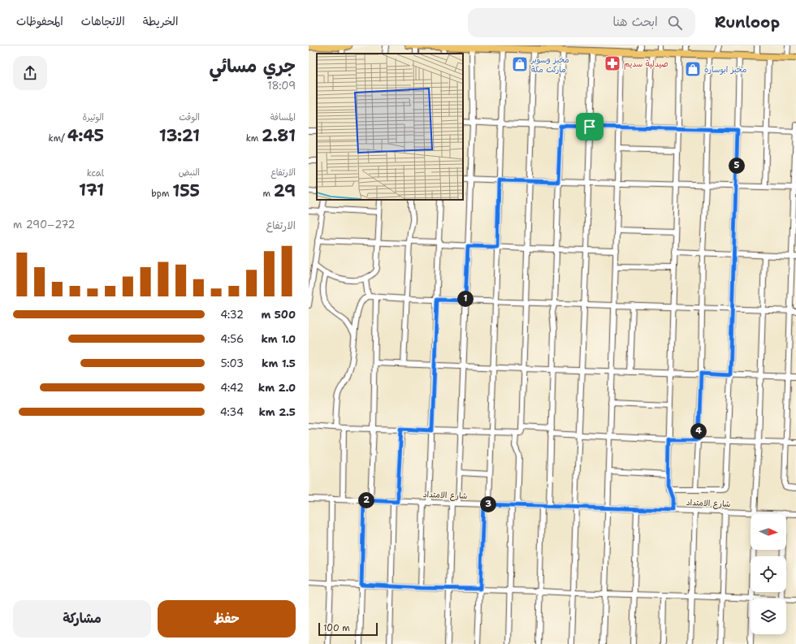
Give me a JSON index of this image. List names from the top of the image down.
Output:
{
  "streets": {
    "street": ["شارع الامتداد"]
  },
  "places": {
    "pharmacy": ["صيدلية سديم"],
    "shop": ["مخبز وسوبر ماركت مكة", "مخبز ابوساره"]
  },
  "scale_bar": "100 m",
  "north": "right",
  "page": {
    "header": "Runloop",
    "search": "ابحث هنا",
    "nav": ["الخريطة", "الاتجاهات", "المحفوظات"],
    "heading": ["جري مسائي", "18:09"],
    "stats": [
      ["المسافة", "2.81 km"],
      ["الوقت", "13:21"],
      ["الوتيرة", "4:45 /km"],
      ["الارتفاع", "29 m"],
      ["النبض", "155 bpm"],
      ["kcal", "171"]
    ],
    "pins": [
      "5",
      "1",
      "4",
      "2",
      "3"
    ],
    "chart": ["الارتفاع", "272–290 m"],
    "list": [
      {
        "name": "500 m",
        "note": "4:32"
      },
      {
        "name": "1.0 km",
        "note": "4:56"
      },
      {
        "name": "1.5 km",
        "note": "5:03"
      },
      {
        "name": "2.0 km",
        "note": "4:42"
      },
      {
        "name": "2.5 km",
        "note": "4:34"
      }
    ],
    "buttons": ["حفظ", "مشاركة"],
    "scale": "100 m"
  }
}
